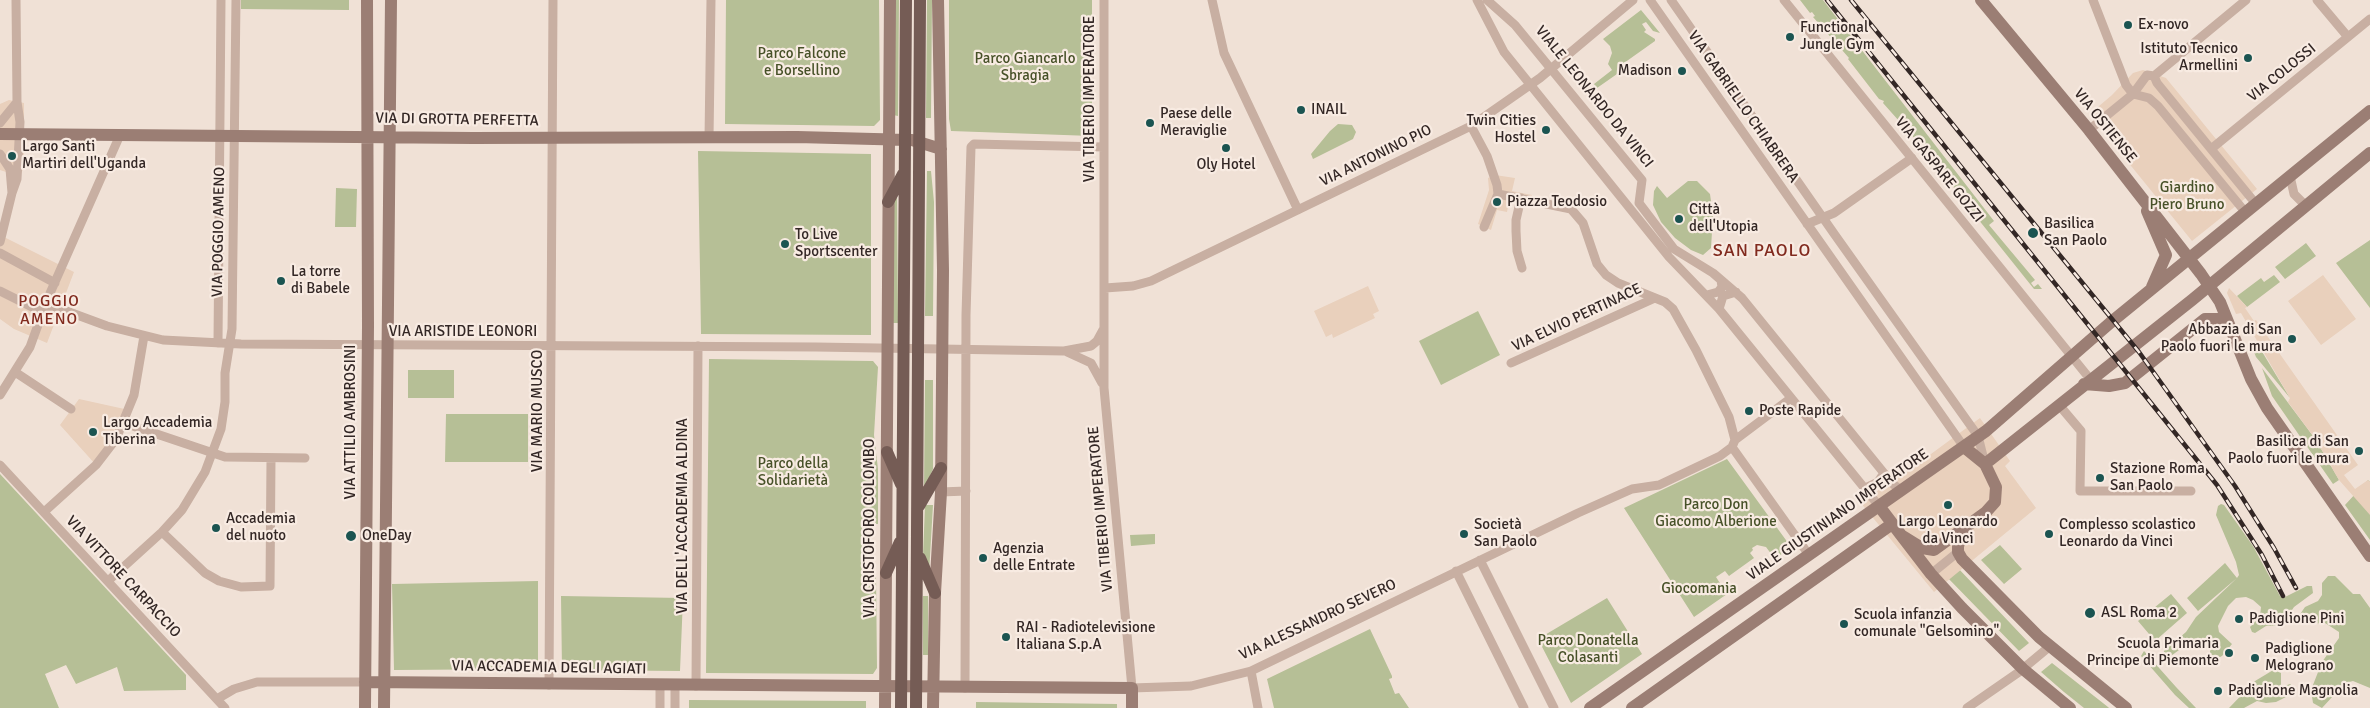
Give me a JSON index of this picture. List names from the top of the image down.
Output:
{
  "streets": {
    "street": [
      "VIA COLOSSI",
      "VIALE LEONARDO DA VINCI",
      "VIA TIBERIO IMPERATORE",
      "VIA GABRIELLO CHIABRERA",
      "VIA DI GROTTA PERFETTA",
      "VIA OSTIENSE",
      "VIA ANTONINO PIO",
      "VIA GASPARE GOZZI",
      "VIA POGGIO AMENO",
      "VIA ELVIO PERTINACE",
      "VIA ARISTIDE LEONORI",
      "VIA MARIO MUSCO",
      "VIA ATTILIO AMBROSINI",
      "VIALE GIUSTINIANO IMPERATORE",
      "VIA DELL'ACCADEMIA ALDINA",
      "VIA CRISTOFORO COLOMBO",
      "VIA VITTORE CARPACCIO",
      "VIA ALESSANDRO SEVERO",
      "VIA ACCADEMIA DEGLI AGIATI"
    ]
  },
  "crossings": [
    ["VIALE LEONARDO DA VINCI", "VIA ANTONINO PIO"],
    ["VIALE LEONARDO DA VINCI", "VIALE GIUSTINIANO IMPERATORE"],
    ["VIA TIBERIO IMPERATORE", "VIA ANTONINO PIO"],
    ["VIA TIBERIO IMPERATORE", "VIA ALESSANDRO SEVERO"],
    ["VIA GABRIELLO CHIABRERA", "VIALE GIUSTINIANO IMPERATORE"],
    ["VIA DI GROTTA PERFETTA", "VIA POGGIO AMENO"],
    ["VIA DI GROTTA PERFETTA", "VIA MARIO MUSCO"],
    ["VIA DI GROTTA PERFETTA", "VIA ATTILIO AMBROSINI"],
    ["VIA DI GROTTA PERFETTA", "VIA CRISTOFORO COLOMBO"],
    ["VIA OSTIENSE", "VIALE GIUSTINIANO IMPERATORE"],
    ["VIA GASPARE GOZZI", "VIALE GIUSTINIANO IMPERATORE"],
    ["VIA POGGIO AMENO", "VIA ARISTIDE LEONORI"],
    ["VIA POGGIO AMENO", "VIA VITTORE CARPACCIO"],
    ["VIA ARISTIDE LEONORI", "VIA MARIO MUSCO"],
    ["VIA ARISTIDE LEONORI", "VIA ATTILIO AMBROSINI"],
    ["VIA ARISTIDE LEONORI", "VIA DELL'ACCADEMIA ALDINA"],
    ["VIA ARISTIDE LEONORI", "VIA CRISTOFORO COLOMBO"],
    ["VIA MARIO MUSCO", "VIA ACCADEMIA DEGLI AGIATI"],
    ["VIA ATTILIO AMBROSINI", "VIA ACCADEMIA DEGLI AGIATI"],
    ["VIA DELL'ACCADEMIA ALDINA", "VIA ACCADEMIA DEGLI AGIATI"],
    ["VIA CRISTOFORO COLOMBO", "VIA ALESSANDRO SEVERO"],
    ["VIA CRISTOFORO COLOMBO", "VIA ACCADEMIA DEGLI AGIATI"],
    ["VIA VITTORE CARPACCIO", "VIA ACCADEMIA DEGLI AGIATI"],
    ["VIA ALESSANDRO SEVERO", "VIA ACCADEMIA DEGLI AGIATI"]
  ],
  "districts": ["SAN PAOLO", "POGGIO AMENO"],
  "parks": [
    "Parco Falcone e Borsellino",
    "Parco Giancarlo Sbragia",
    "Giardino Piero Bruno",
    "Parco della Solidarietà",
    "Parco Don Giacomo Alberione",
    "Giocomania",
    "Parco Donatella Colasanti"
  ],
  "places": [
    "Ex-novo",
    "Functional Jungle Gym",
    "Istituto Tecnico Armellini",
    "Madison",
    "INAIL",
    "Paese delle Meraviglie",
    "Twin Cities Hostel",
    "Oly Hotel",
    "Largo Santi Martiri dell'Uganda",
    "Piazza Teodosio",
    "Città dell'Utopia",
    "Basilica San Paolo",
    "To Live Sportscenter",
    "La torre di Babele",
    "Abbazia di San Paolo fuori le mura",
    "Poste Rapide",
    "Largo Accademia Tiberina",
    "Basilica di San Paolo fuori le mura",
    "Stazione Roma San Paolo",
    "Largo Leonardo da Vinci",
    "Accademia del nuoto",
    "Società San Paolo",
    "Complesso scolastico Leonardo da Vinci",
    "OneDay",
    "Agenzia delle Entrate",
    "ASL Roma 2",
    "Padiglione Pini",
    "Scuola infanzia comunale \"Gelsomino\"",
    "RAI - Radiotelevisione Italiana S.p.A",
    "Scuola Primaria Principe di Piemonte",
    "Padiglione Melograno",
    "Padiglione Magnolia"
  ]
}
